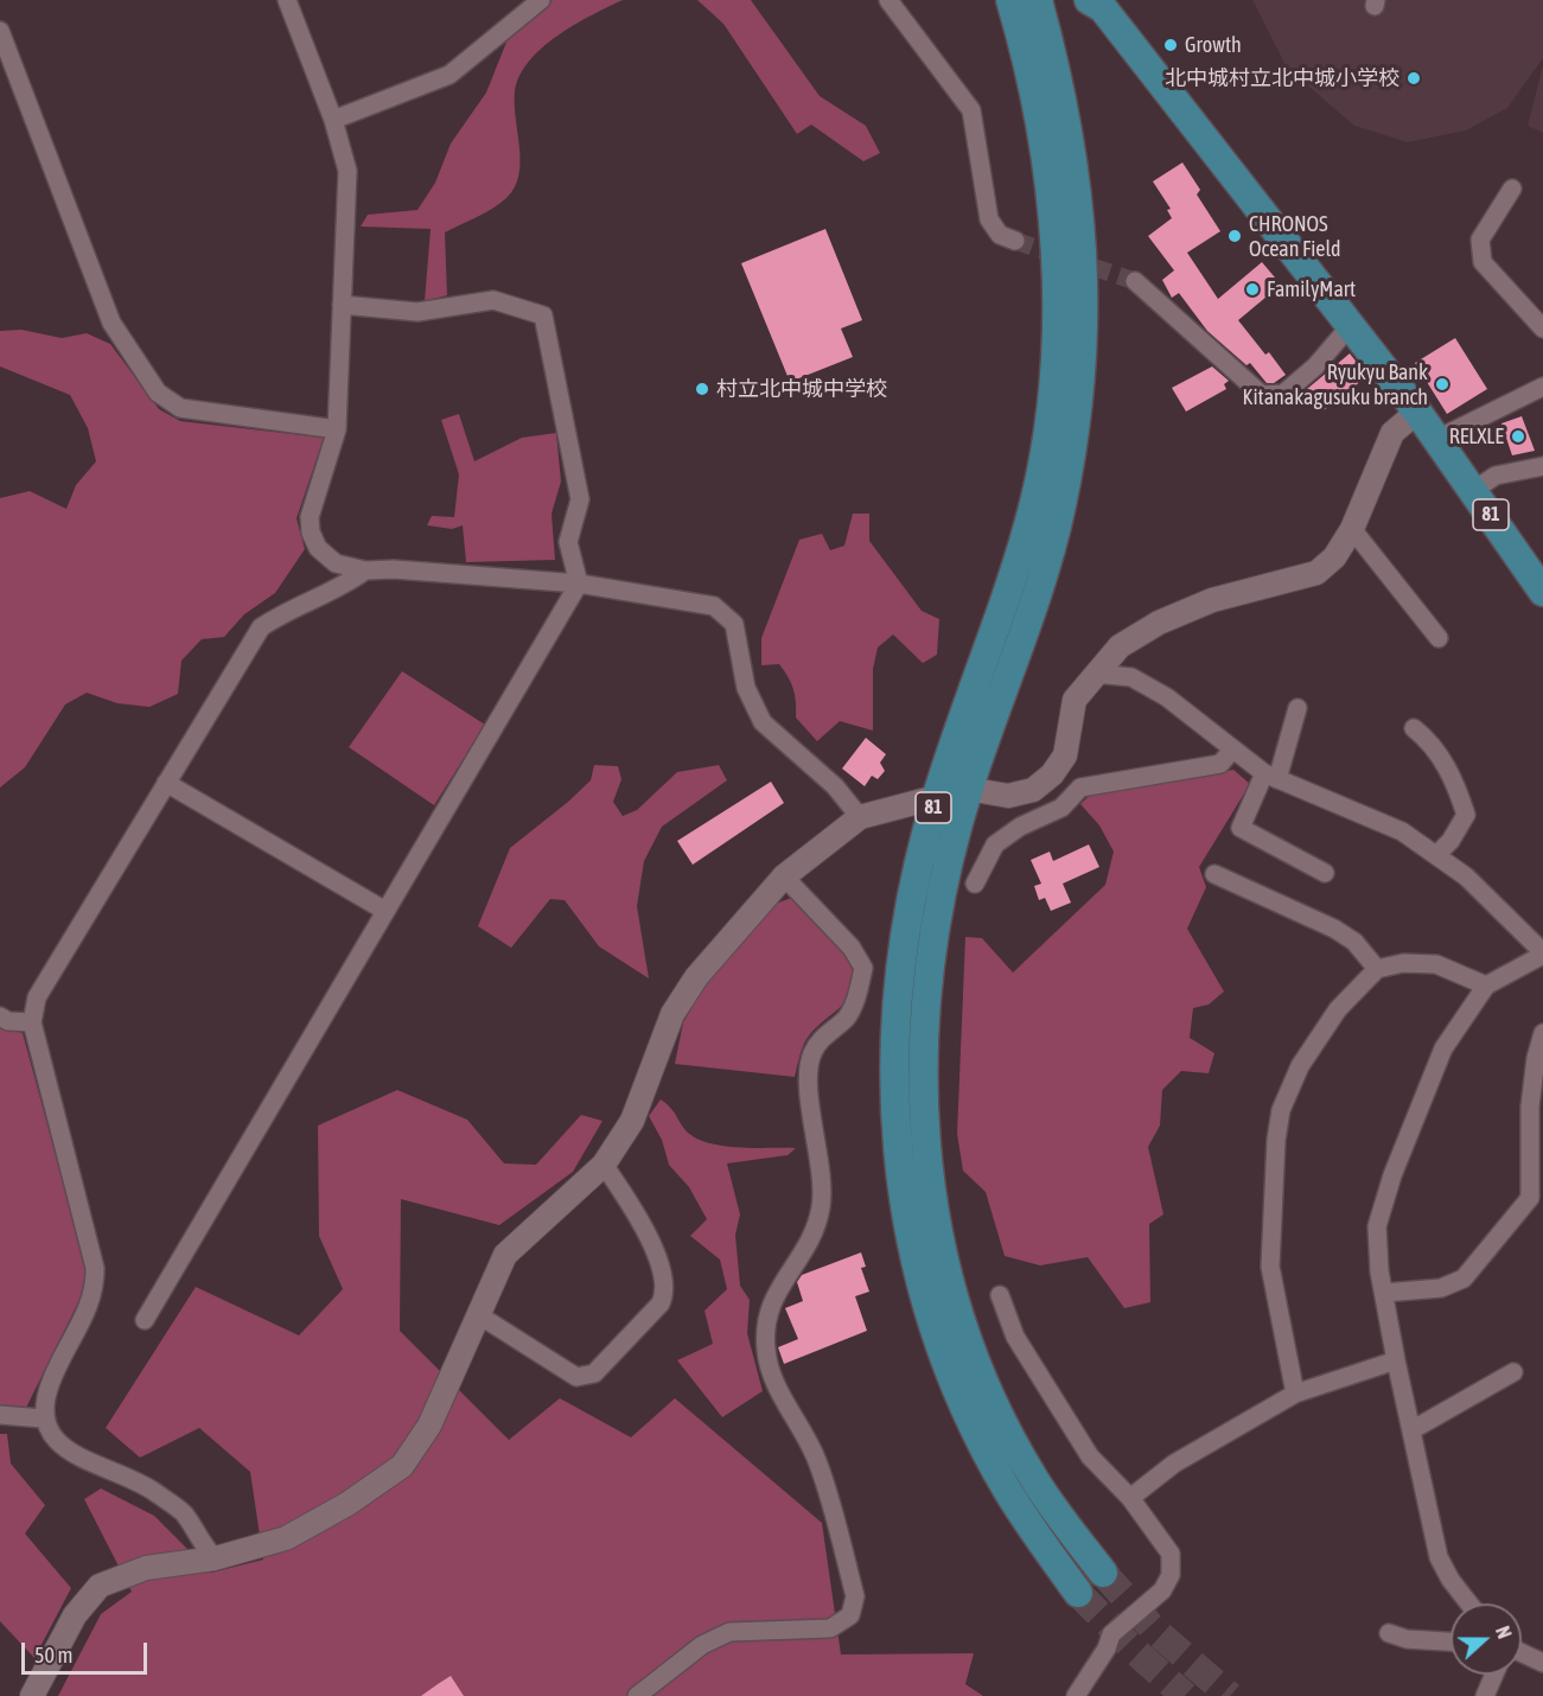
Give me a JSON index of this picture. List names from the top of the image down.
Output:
{
  "streets": {
    "main road": ["81"]
  },
  "places": [
    "Growth",
    "北中城村立北中城小学校",
    "CHRONOS Ocean Field",
    "FamilyMart",
    "Ryukyu Bank Kitanakagusuku branch",
    "村立北中城中学校",
    "RELXLE"
  ],
  "scale_bar": "50 m",
  "north": "right"
}
